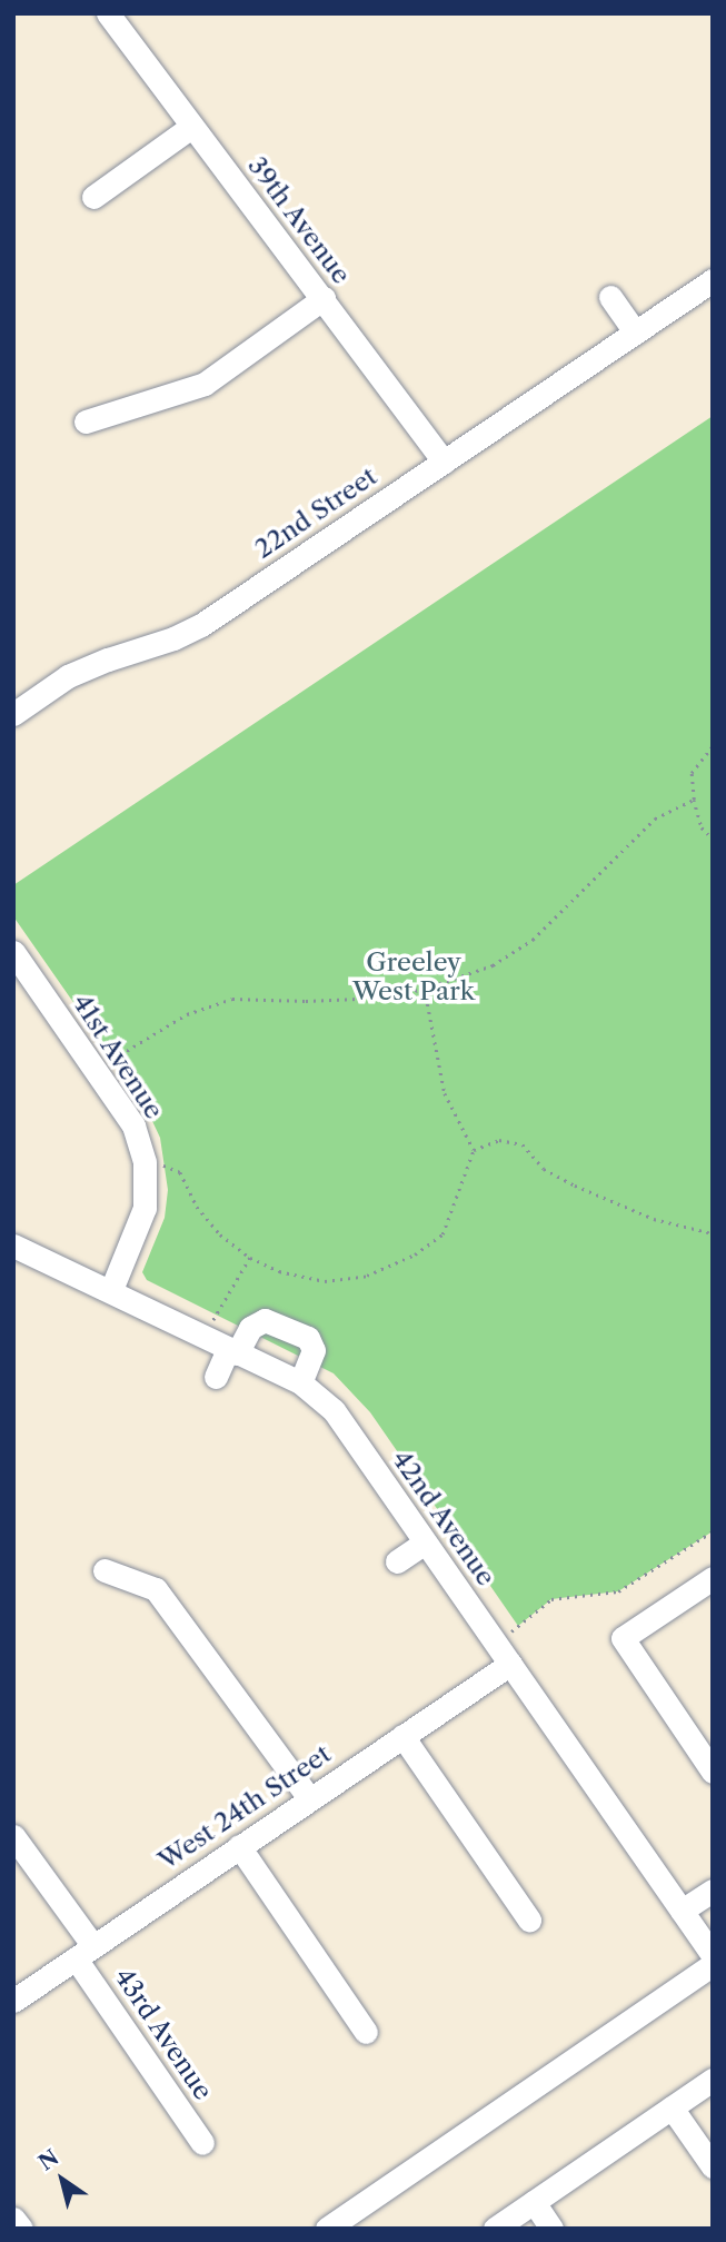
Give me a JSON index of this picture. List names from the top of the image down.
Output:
{
  "streets": {
    "street": [
      "39th Avenue",
      "22nd Street",
      "41st Avenue",
      "42nd Avenue",
      "West 24th Street",
      "43rd Avenue"
    ]
  },
  "crossings": [
    ["39th Avenue", "22nd Street"],
    ["41st Avenue", "42nd Avenue"],
    ["42nd Avenue", "West 24th Street"],
    ["West 24th Street", "43rd Avenue"]
  ],
  "parks": ["Greeley West Park"],
  "north": "top left"
}
